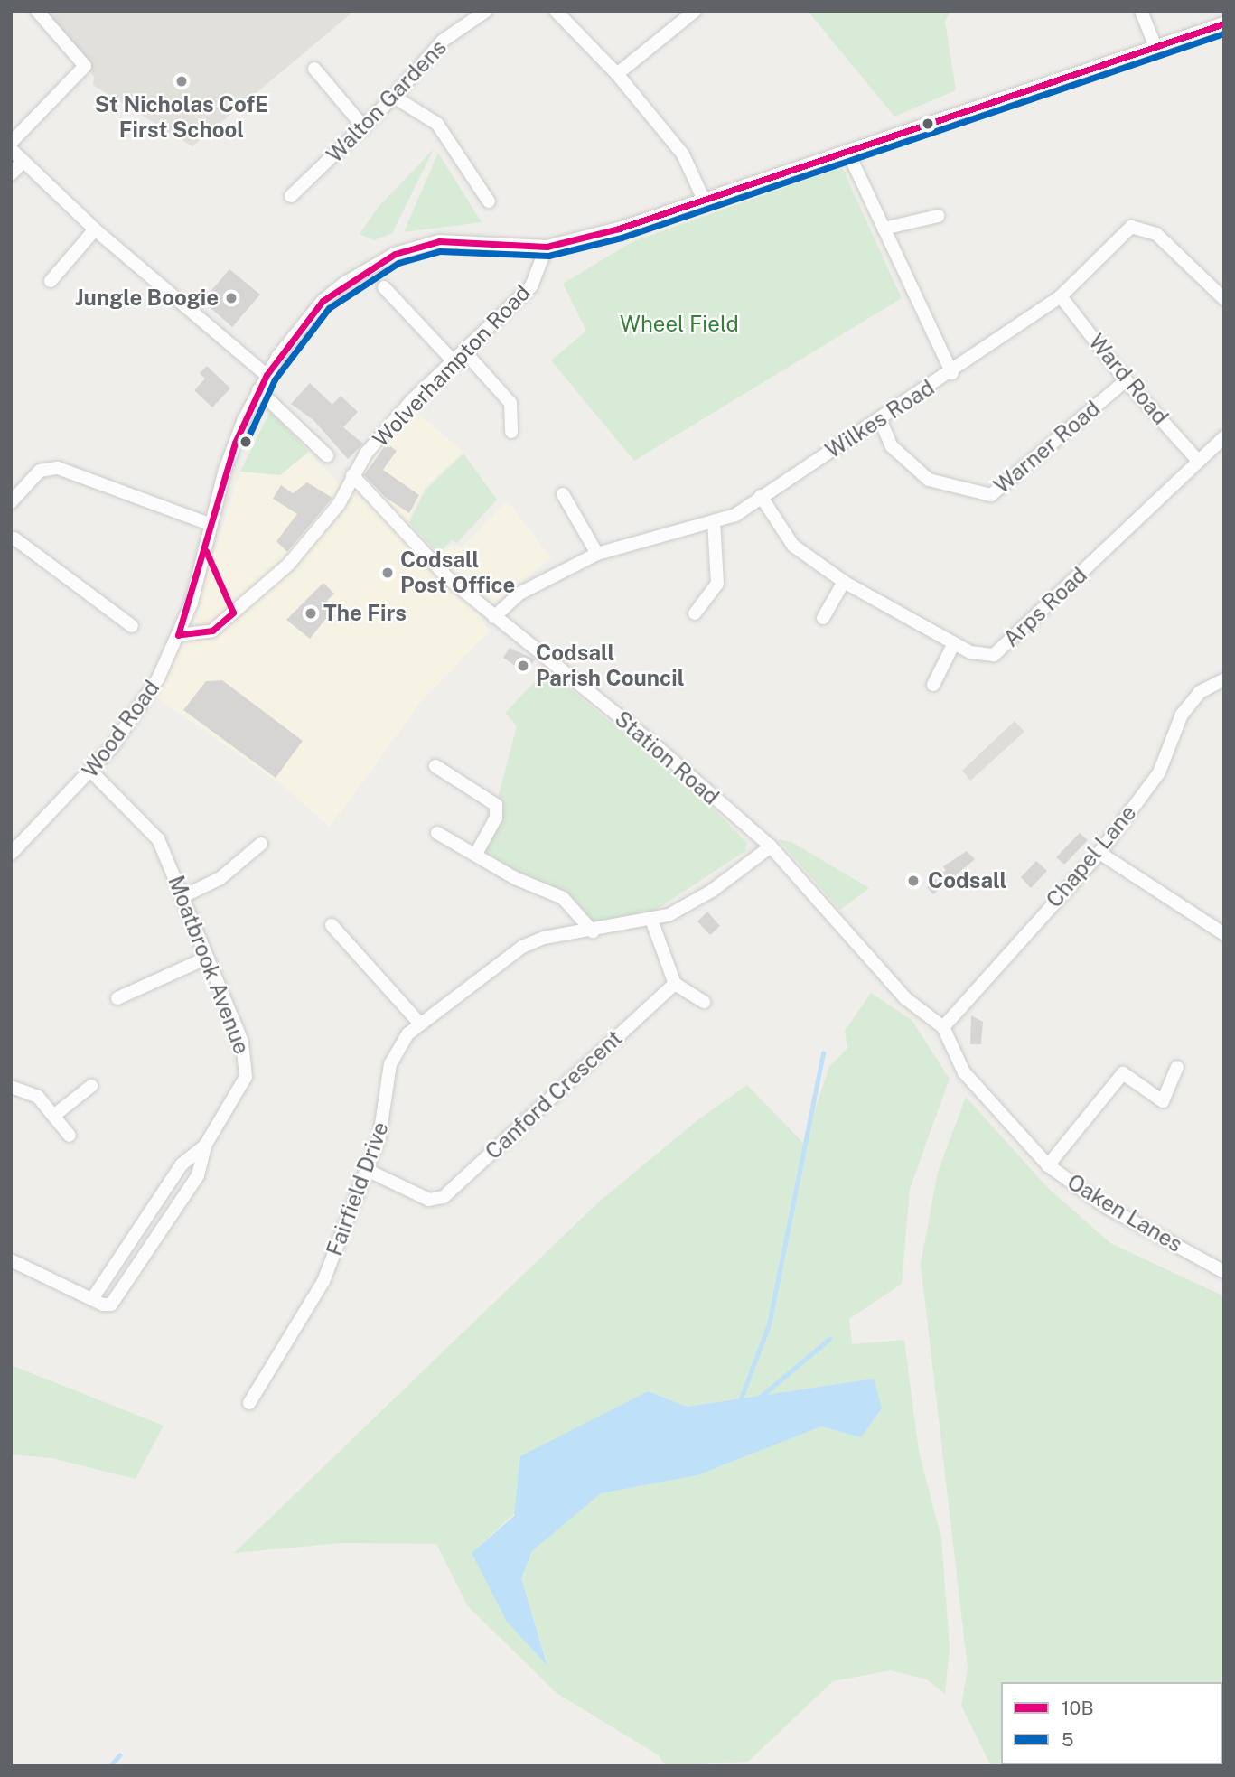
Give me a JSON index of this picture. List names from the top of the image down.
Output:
{
  "streets": {
    "street": [
      "Walton Gardens",
      "Wolverhampton Road",
      "Ward Road",
      "Wilkes Road",
      "Warner Road",
      "Arps Road",
      "Wood Road",
      "Station Road",
      "Chapel Lane",
      "Moatbrook Avenue",
      "Canford Crescent",
      "Fairfield Drive",
      "Oaken Lanes"
    ]
  },
  "crossings": [
    ["Wolverhampton Road", "Wood Road"],
    ["Wolverhampton Road", "Station Road"],
    ["Ward Road", "Wilkes Road"],
    ["Ward Road", "Warner Road"],
    ["Ward Road", "Arps Road"],
    ["Wilkes Road", "Warner Road"],
    ["Wilkes Road", "Arps Road"],
    ["Wilkes Road", "Station Road"],
    ["Wood Road", "Moatbrook Avenue"],
    ["Station Road", "Chapel Lane"],
    ["Station Road", "Fairfield Drive"],
    ["Station Road", "Oaken Lanes"],
    ["Chapel Lane", "Oaken Lanes"],
    ["Canford Crescent", "Fairfield Drive"]
  ],
  "parks": ["Wheel Field"],
  "places": [
    "St Nicholas CofE First School",
    "Jungle Boogie",
    "Codsall Post Office",
    "The Firs",
    "Codsall Parish Council",
    "Codsall"
  ],
  "lines": ["transit line 10B", "transit line 5"],
  "legend": ["10B", "5"]
}
